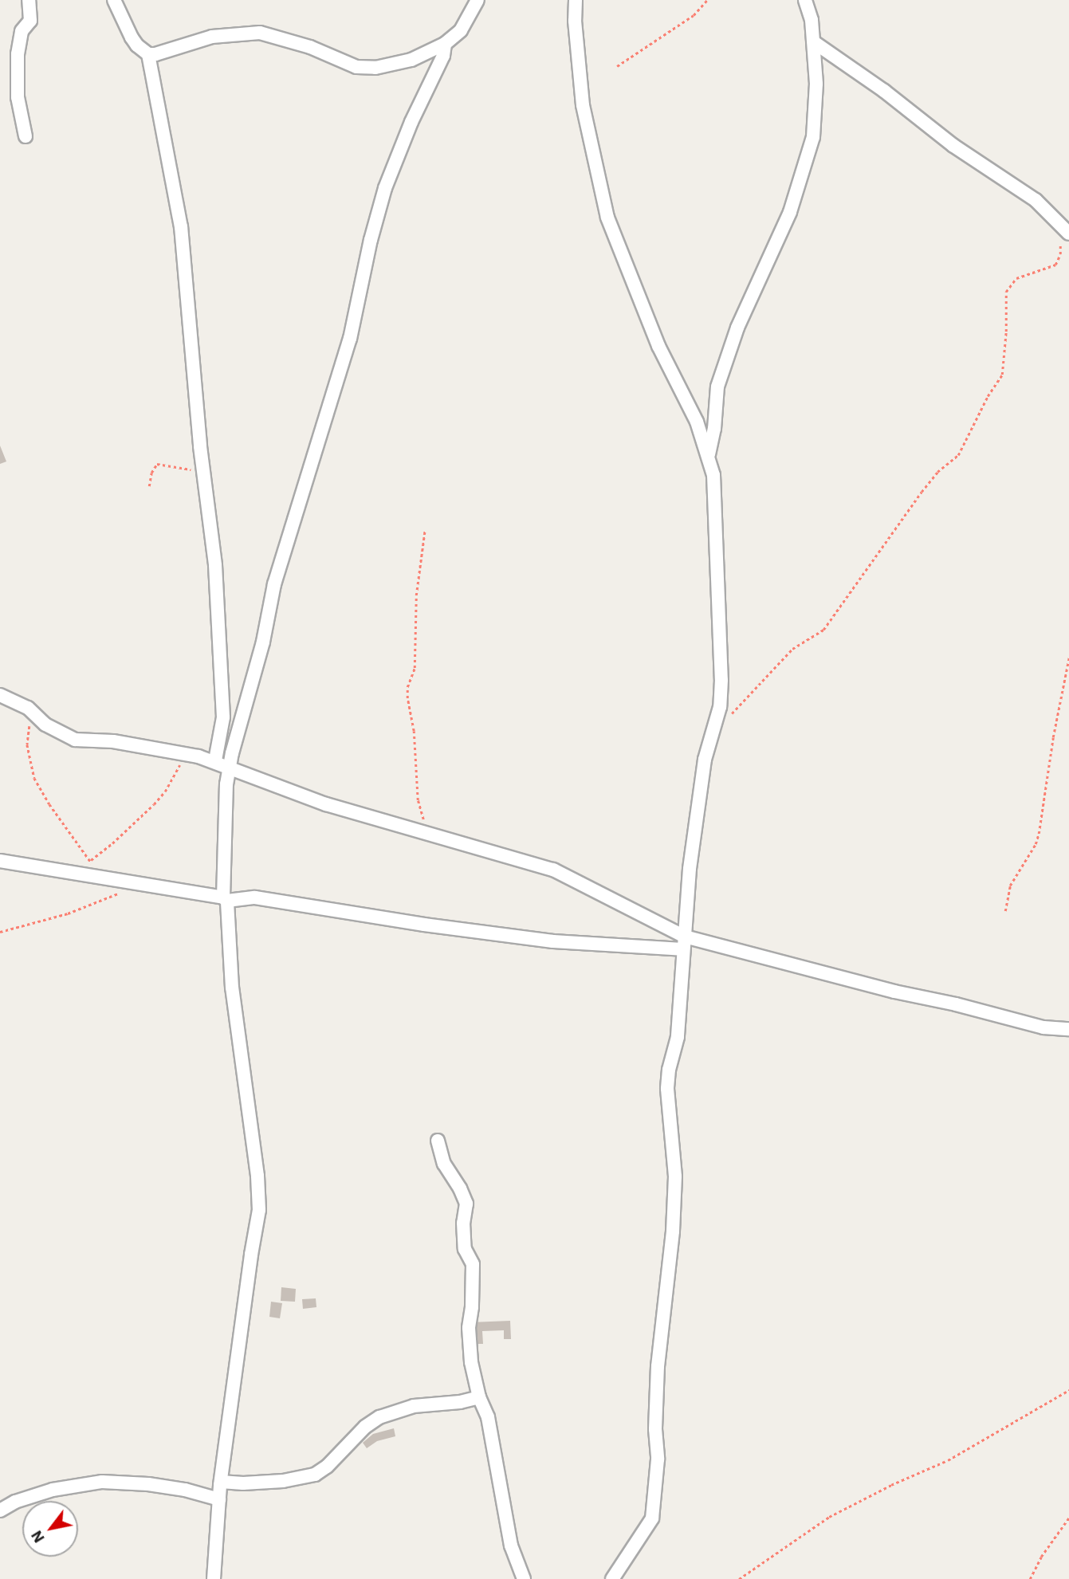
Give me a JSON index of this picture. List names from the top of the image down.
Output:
{
  "north": "bottom left"
}
